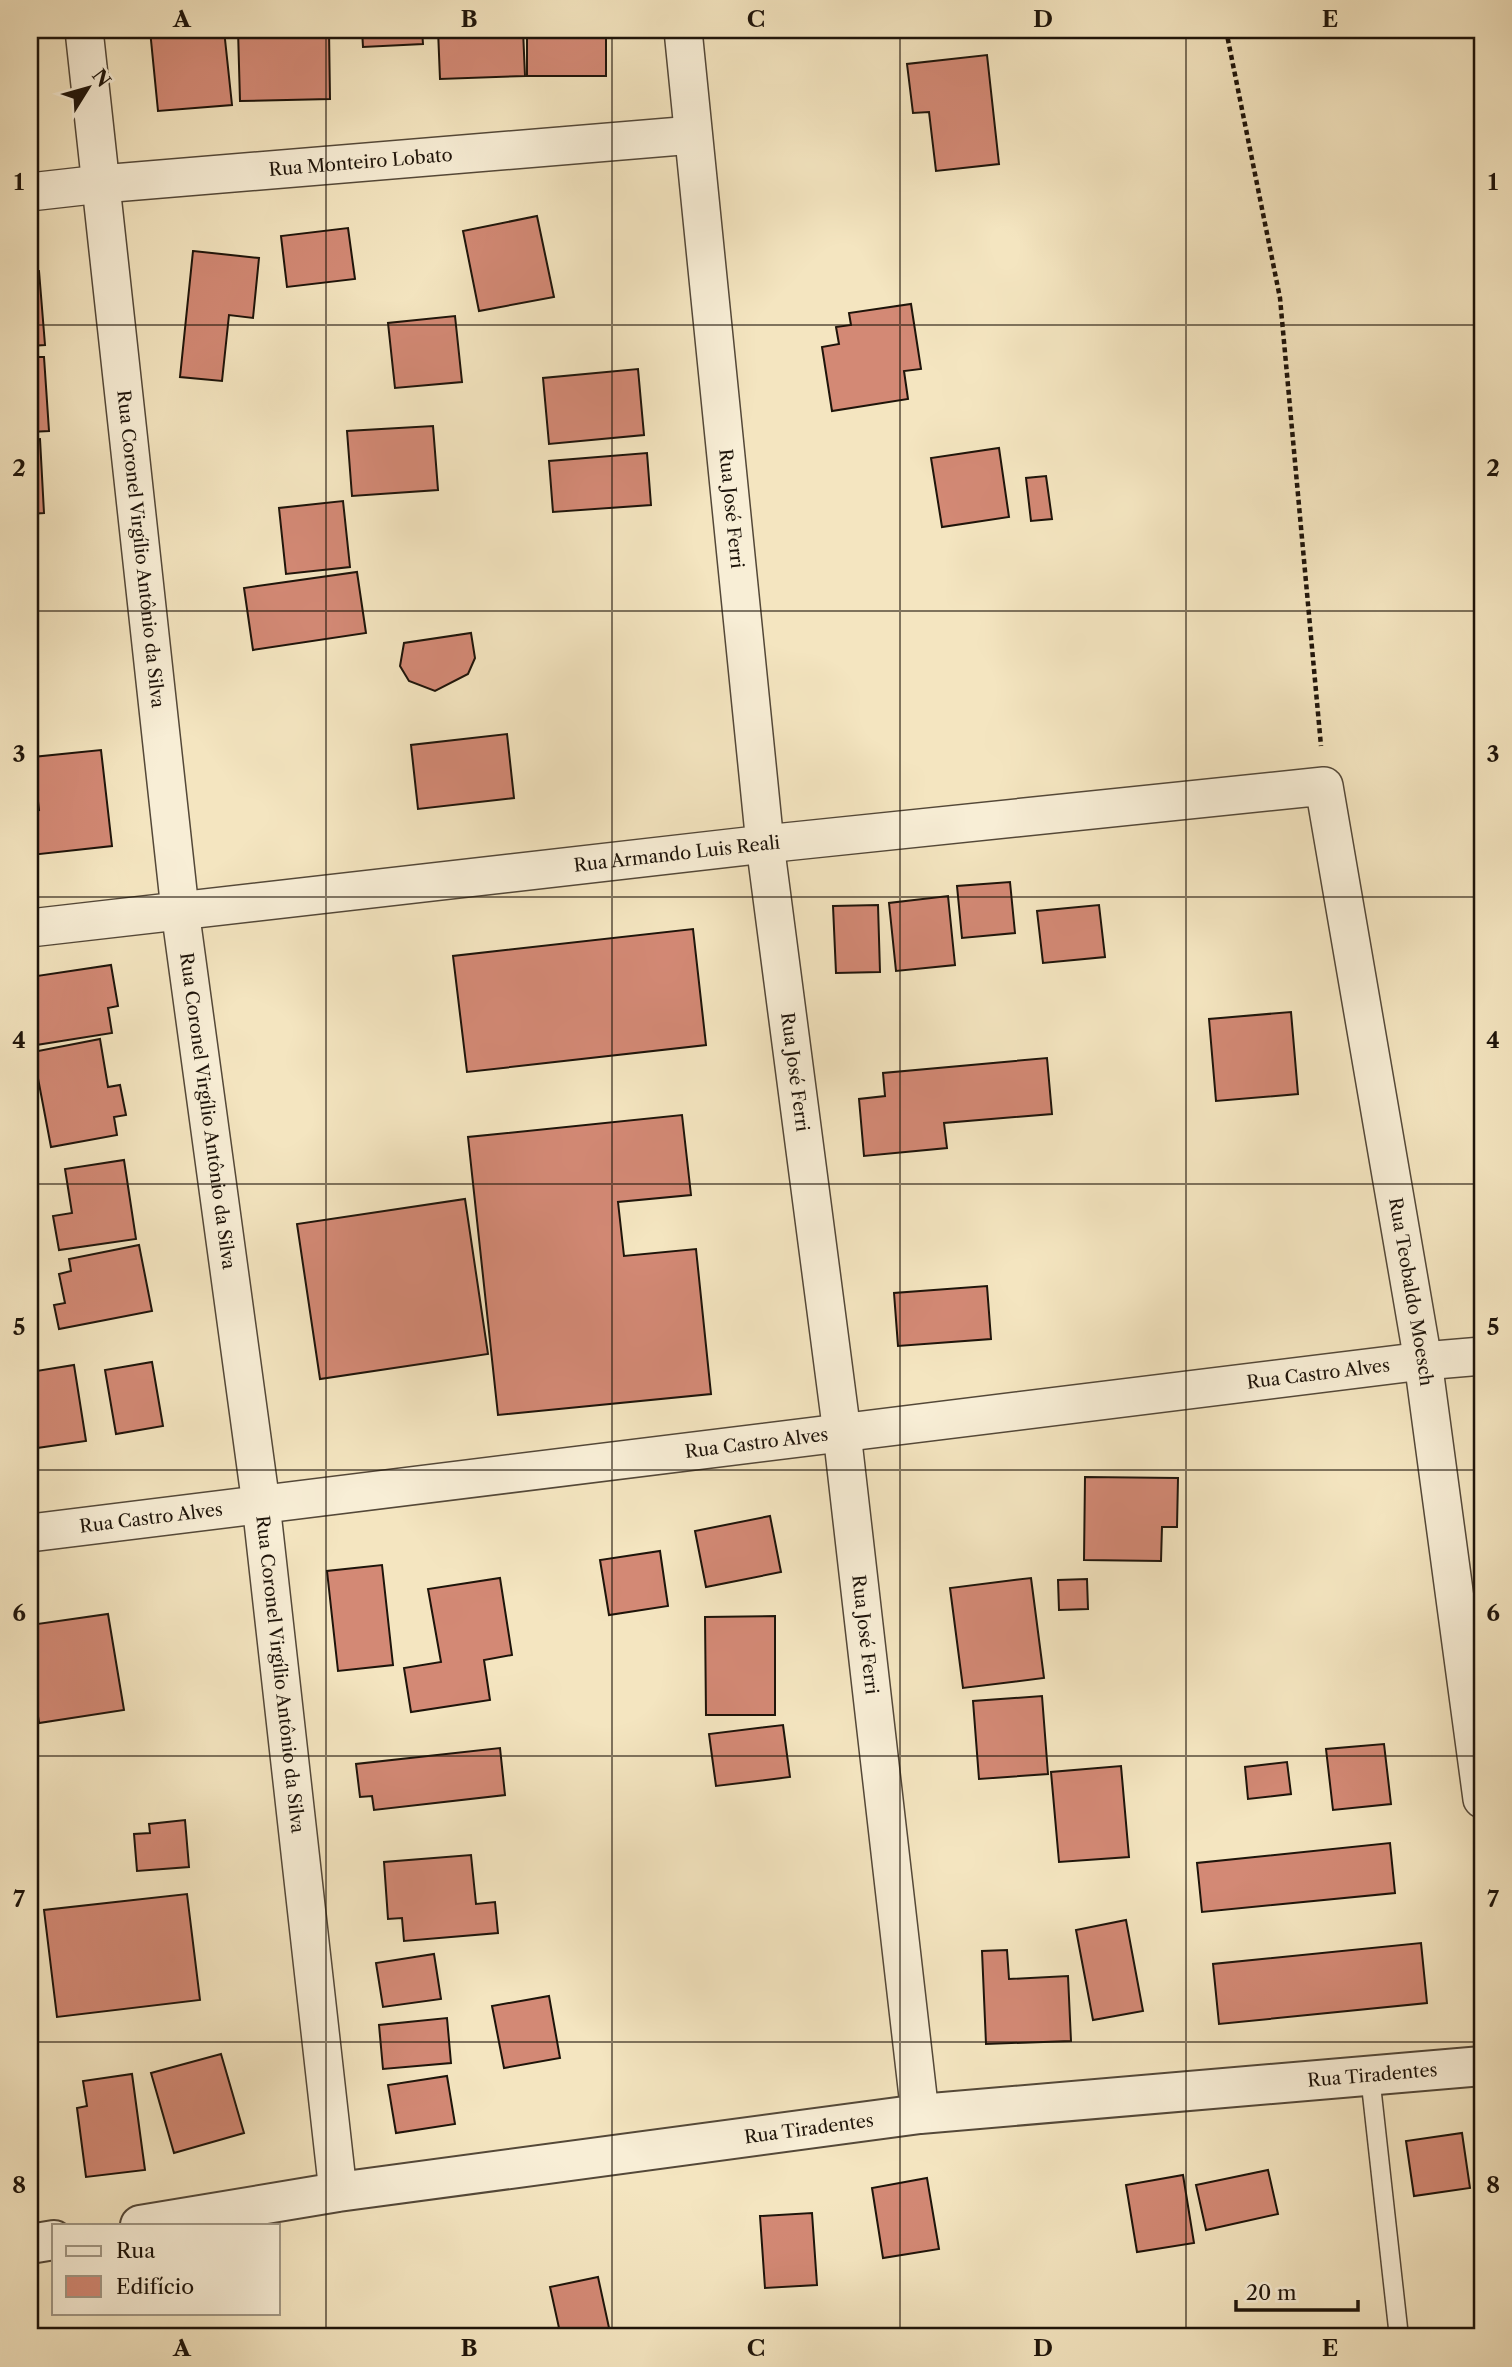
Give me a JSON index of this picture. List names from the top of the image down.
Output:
{
  "streets": {
    "street": [
      "Rua Monteiro Lobato",
      "Rua José Ferri",
      "Rua Coronel Virgílio Antônio da Silva",
      "Rua Armando Luis Reali",
      "Rua Teobaldo Moesch",
      "Rua Castro Alves",
      "Rua Tiradentes"
    ]
  },
  "crossings": [
    ["Rua Monteiro Lobato", "Rua José Ferri"],
    ["Rua Monteiro Lobato", "Rua Coronel Virgílio Antônio da Silva"],
    ["Rua José Ferri", "Rua Armando Luis Reali"],
    ["Rua José Ferri", "Rua Castro Alves"],
    ["Rua José Ferri", "Rua Tiradentes"],
    ["Rua Coronel Virgílio Antônio da Silva", "Rua Armando Luis Reali"],
    ["Rua Coronel Virgílio Antônio da Silva", "Rua Castro Alves"],
    ["Rua Coronel Virgílio Antônio da Silva", "Rua Tiradentes"],
    ["Rua Armando Luis Reali", "Rua Teobaldo Moesch"],
    ["Rua Teobaldo Moesch", "Rua Castro Alves"]
  ],
  "legend": ["Rua", "Edifício"],
  "scale_bar": "20 m",
  "north": "top right",
  "grid": {
    "columns": [
      "A",
      "B",
      "C",
      "D",
      "E"
    ],
    "rows": [
      "1",
      "2",
      "3",
      "4",
      "5",
      "6",
      "7",
      "8"
    ]
  }
}
